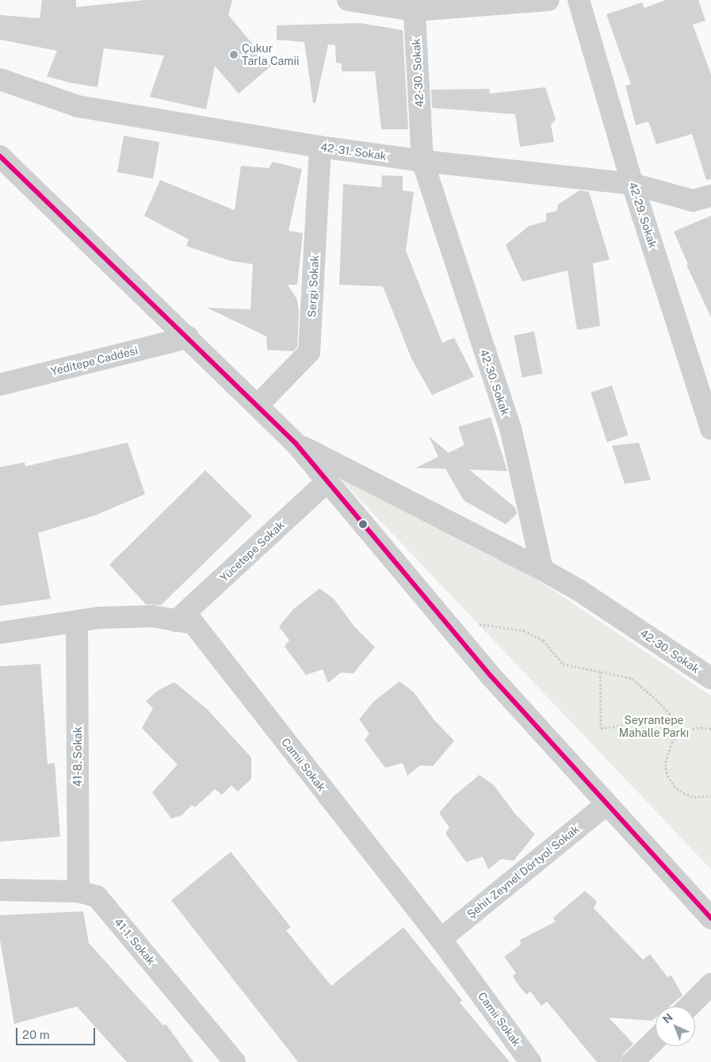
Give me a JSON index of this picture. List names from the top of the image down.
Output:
{
  "streets": {
    "street": [
      "42-30. Sokak",
      "42-31. Sokak",
      "42-29. Sokak",
      "Sergi Sokak",
      "Yeditepe Caddesi",
      "Yücetepe Sokak",
      "41-8. Sokak",
      "Camii Sokak",
      "Şehit Zeynel Dörtyol Sokak",
      "41-1. Sokak"
    ]
  },
  "crossings": [
    ["42-30. Sokak", "42-31. Sokak"],
    ["42-31. Sokak", "42-29. Sokak"],
    ["42-31. Sokak", "Sergi Sokak"],
    ["Yücetepe Sokak", "Camii Sokak"],
    ["41-8. Sokak", "Camii Sokak"],
    ["41-8. Sokak", "41-1. Sokak"],
    ["Camii Sokak", "Şehit Zeynel Dörtyol Sokak"]
  ],
  "parks": ["Seyrantepe Mahalle Parkı"],
  "places": ["Çukur Tarla Camii"],
  "scale_bar": "20 m",
  "north": "top left"
}
